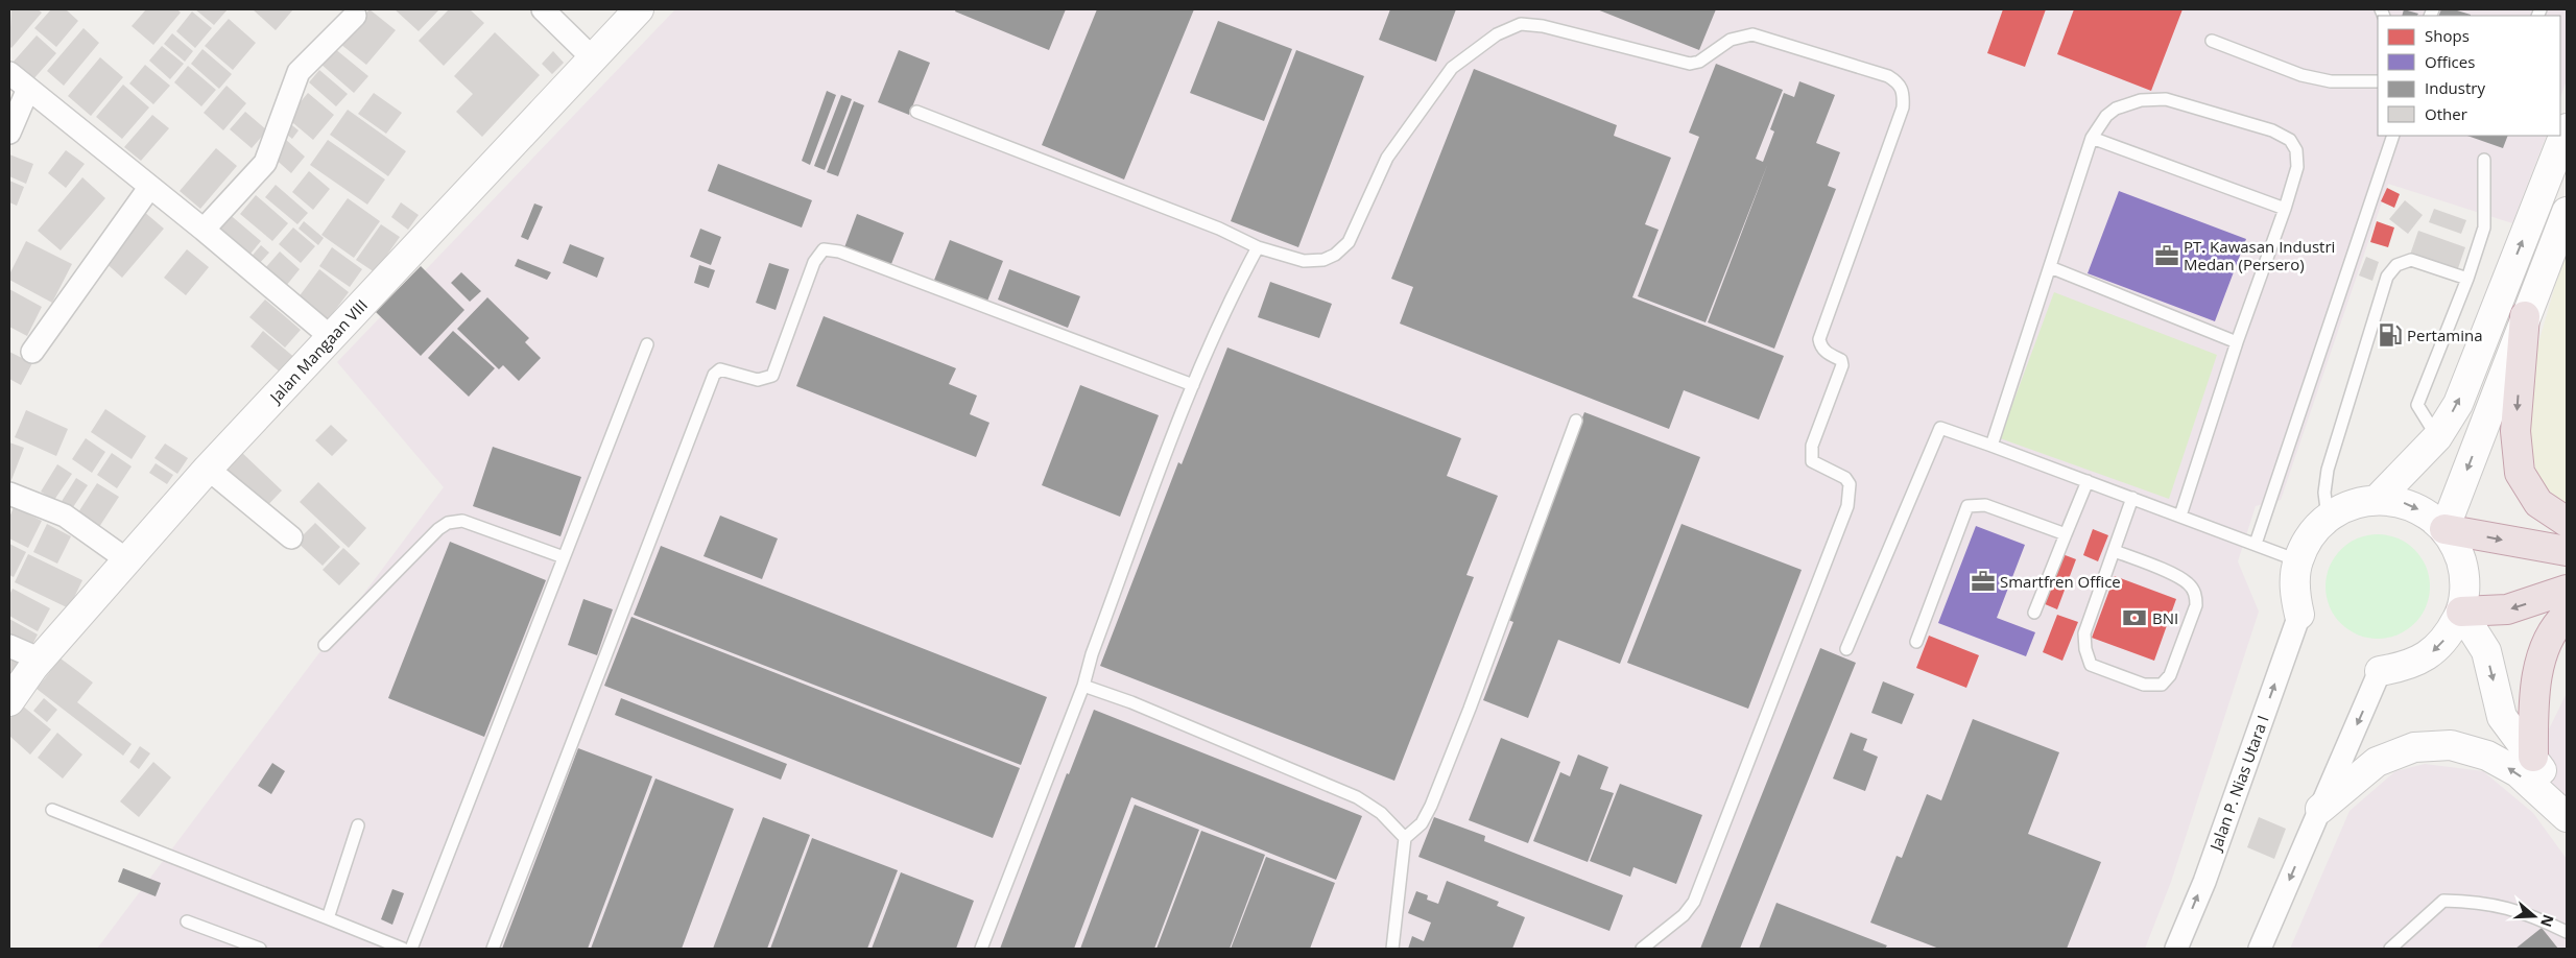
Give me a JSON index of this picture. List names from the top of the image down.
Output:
{
  "streets": {
    "street": ["Jalan Mangaan VIII", "Jalan P. Nias Utara I"]
  },
  "places": {
    "office": ["PT. Kawasan Industri Medan (Persero)", "Smartfren Office"],
    "fuel station": ["Pertamina"],
    "bank": ["BNI"]
  },
  "legend": [
    "Shops",
    "Offices",
    "Industry",
    "Other"
  ],
  "north": "right"
}
